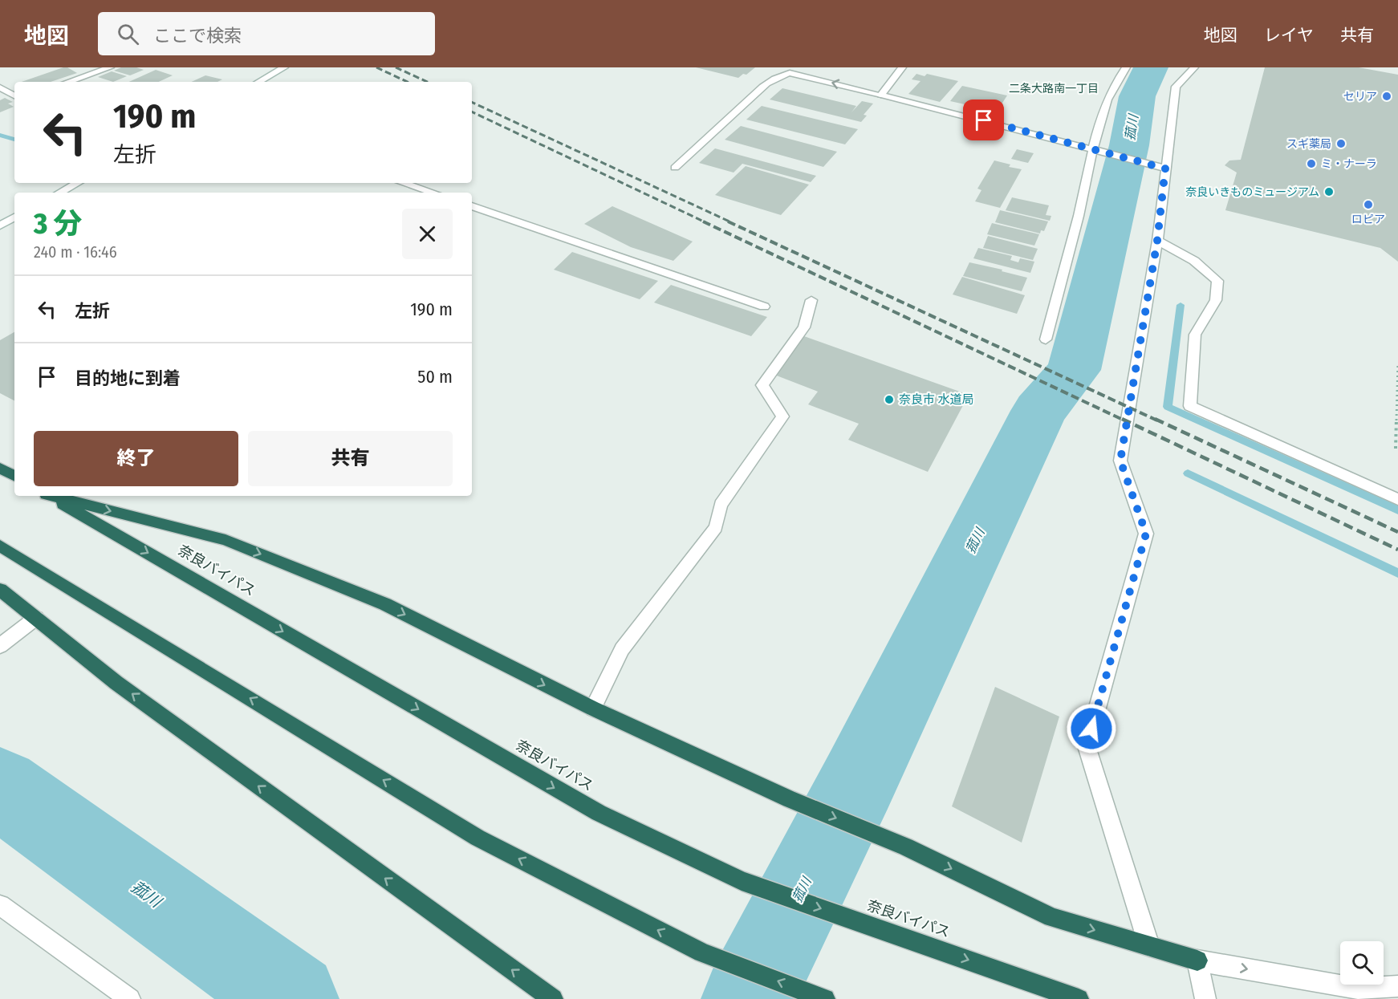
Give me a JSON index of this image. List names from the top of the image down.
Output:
{
  "streets": {
    "highway": ["奈良バイパス"]
  },
  "districts": ["二条大路南一丁目"],
  "water": ["菰川"],
  "places": [
    "セリア",
    "スギ薬局",
    "ミ・ナーラ",
    "奈良いきものミュージアム",
    "ロピア",
    "奈良市 水道局"
  ],
  "page": {
    "header": "地図",
    "search": "ここで検索",
    "nav": ["地図", "レイヤ", "共有"],
    "turn": ["190 m", "左折"],
    "heading": ["3 分", "240 m · 16:46"],
    "list": [
      {
        "name": "左折",
        "value": "190 m"
      },
      {
        "name": "目的地に到着",
        "value": "50 m"
      }
    ],
    "buttons": ["終了", "共有"]
  }
}
